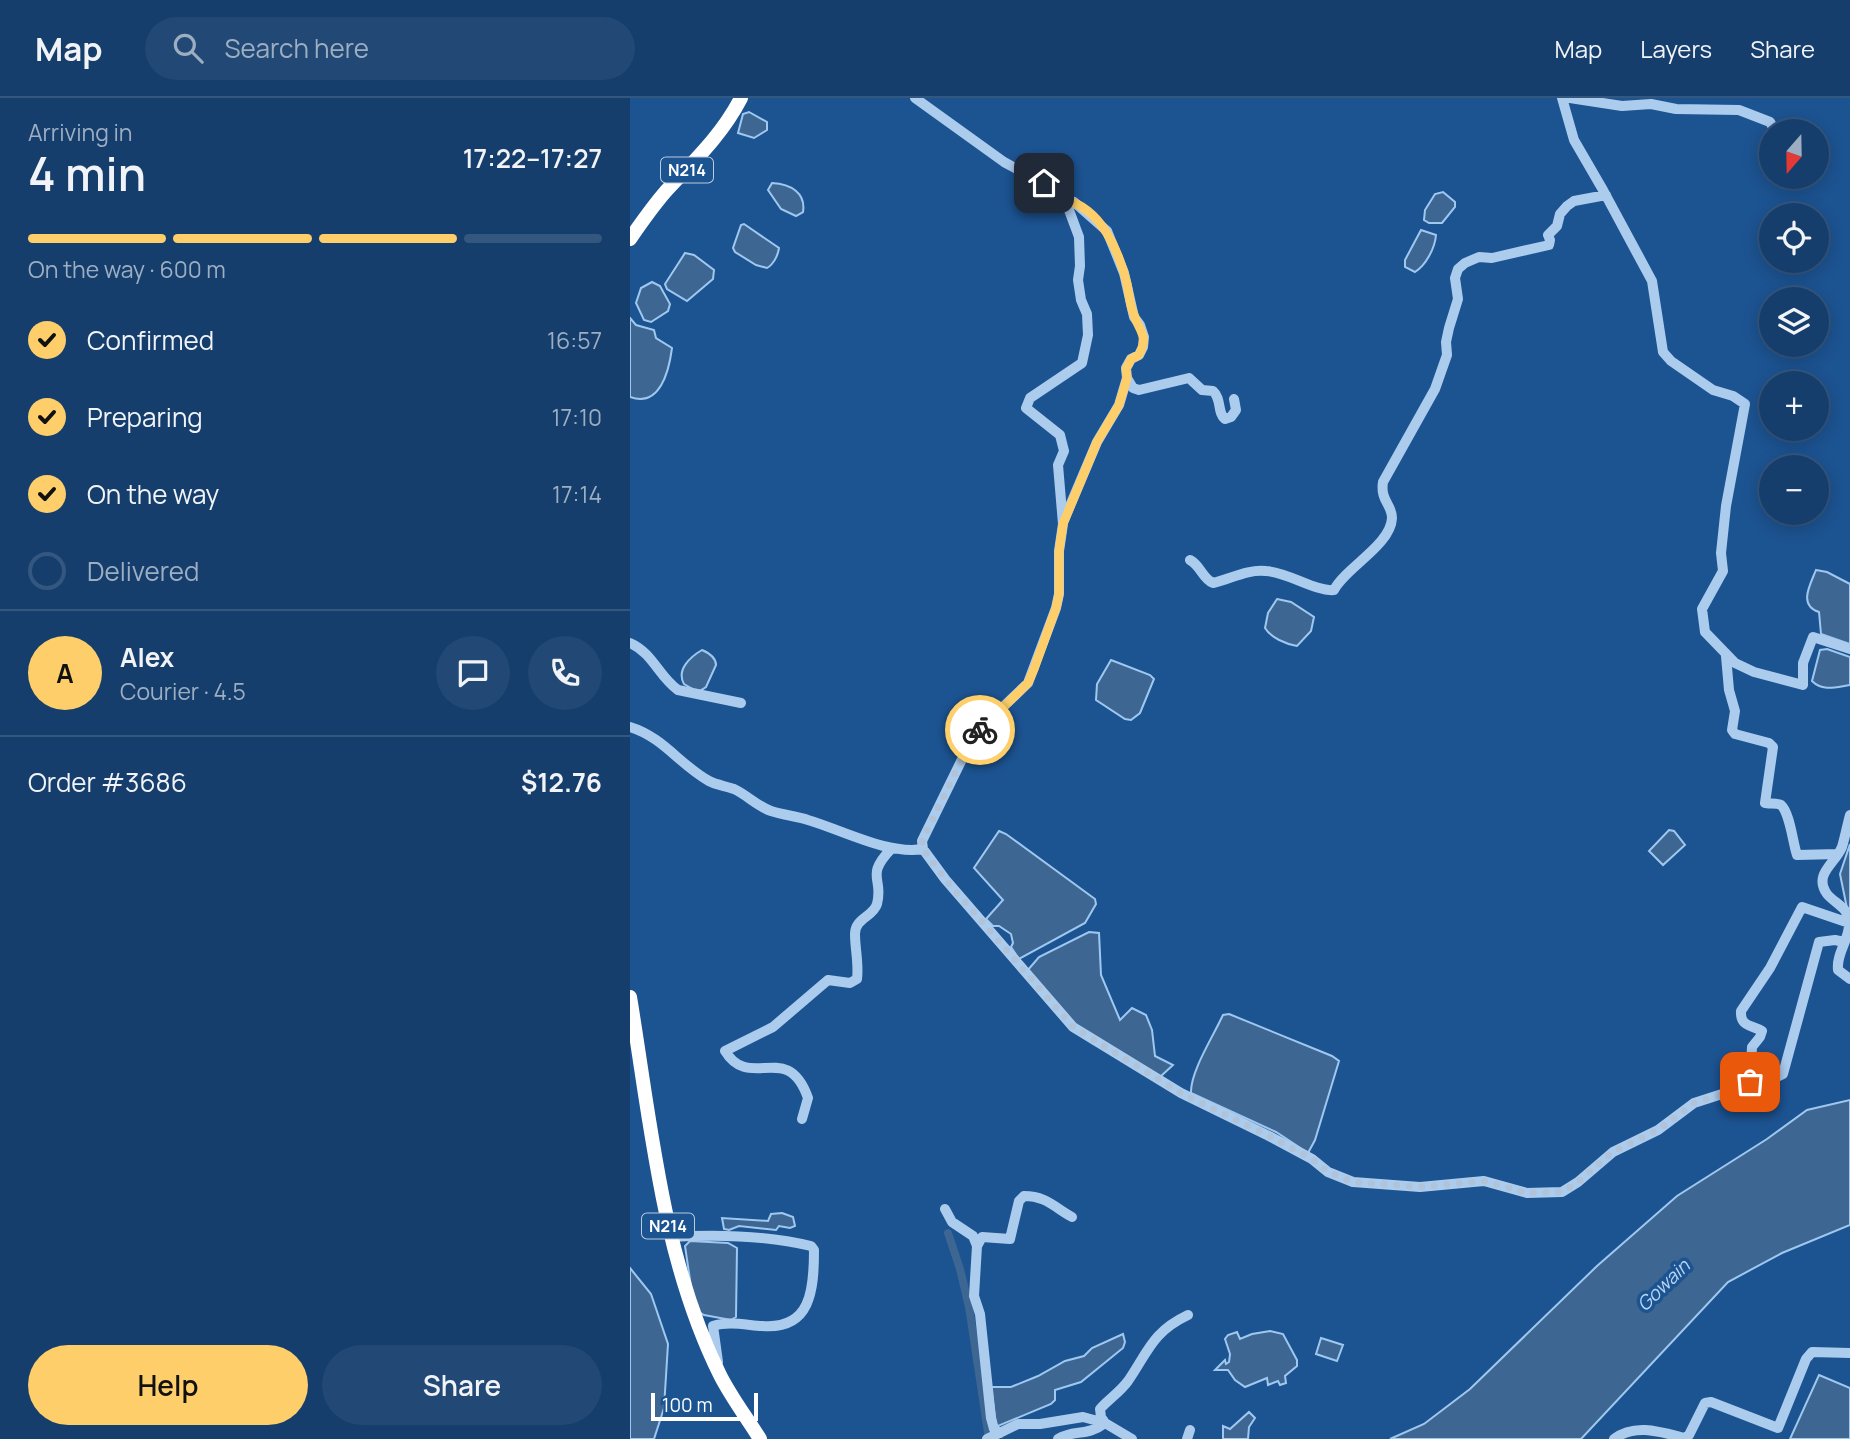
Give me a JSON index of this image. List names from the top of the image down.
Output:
{
  "streets": {
    "highway": ["N214"]
  },
  "water": ["Gowain"],
  "scale_bar": "100 m",
  "north": "bottom",
  "page": {
    "header": "Map",
    "search": "Search here",
    "nav": ["Map", "Layers", "Share"],
    "heading": ["4 min", "Arriving in", "17:22–17:27"],
    "panel": [
      "Alex",
      "Courier · 4.5",
      "Order #3686",
      "$12.76"
    ],
    "map_buttons": ["+", "−"],
    "bar": "On the way · 600 m",
    "list": [
      ["Confirmed", "16:57"],
      ["Preparing", "17:10"],
      ["On the way", "17:14"],
      "Delivered"
    ],
    "round": "A",
    "buttons": ["Help", "Share"],
    "scale": "100 m"
  }
}
